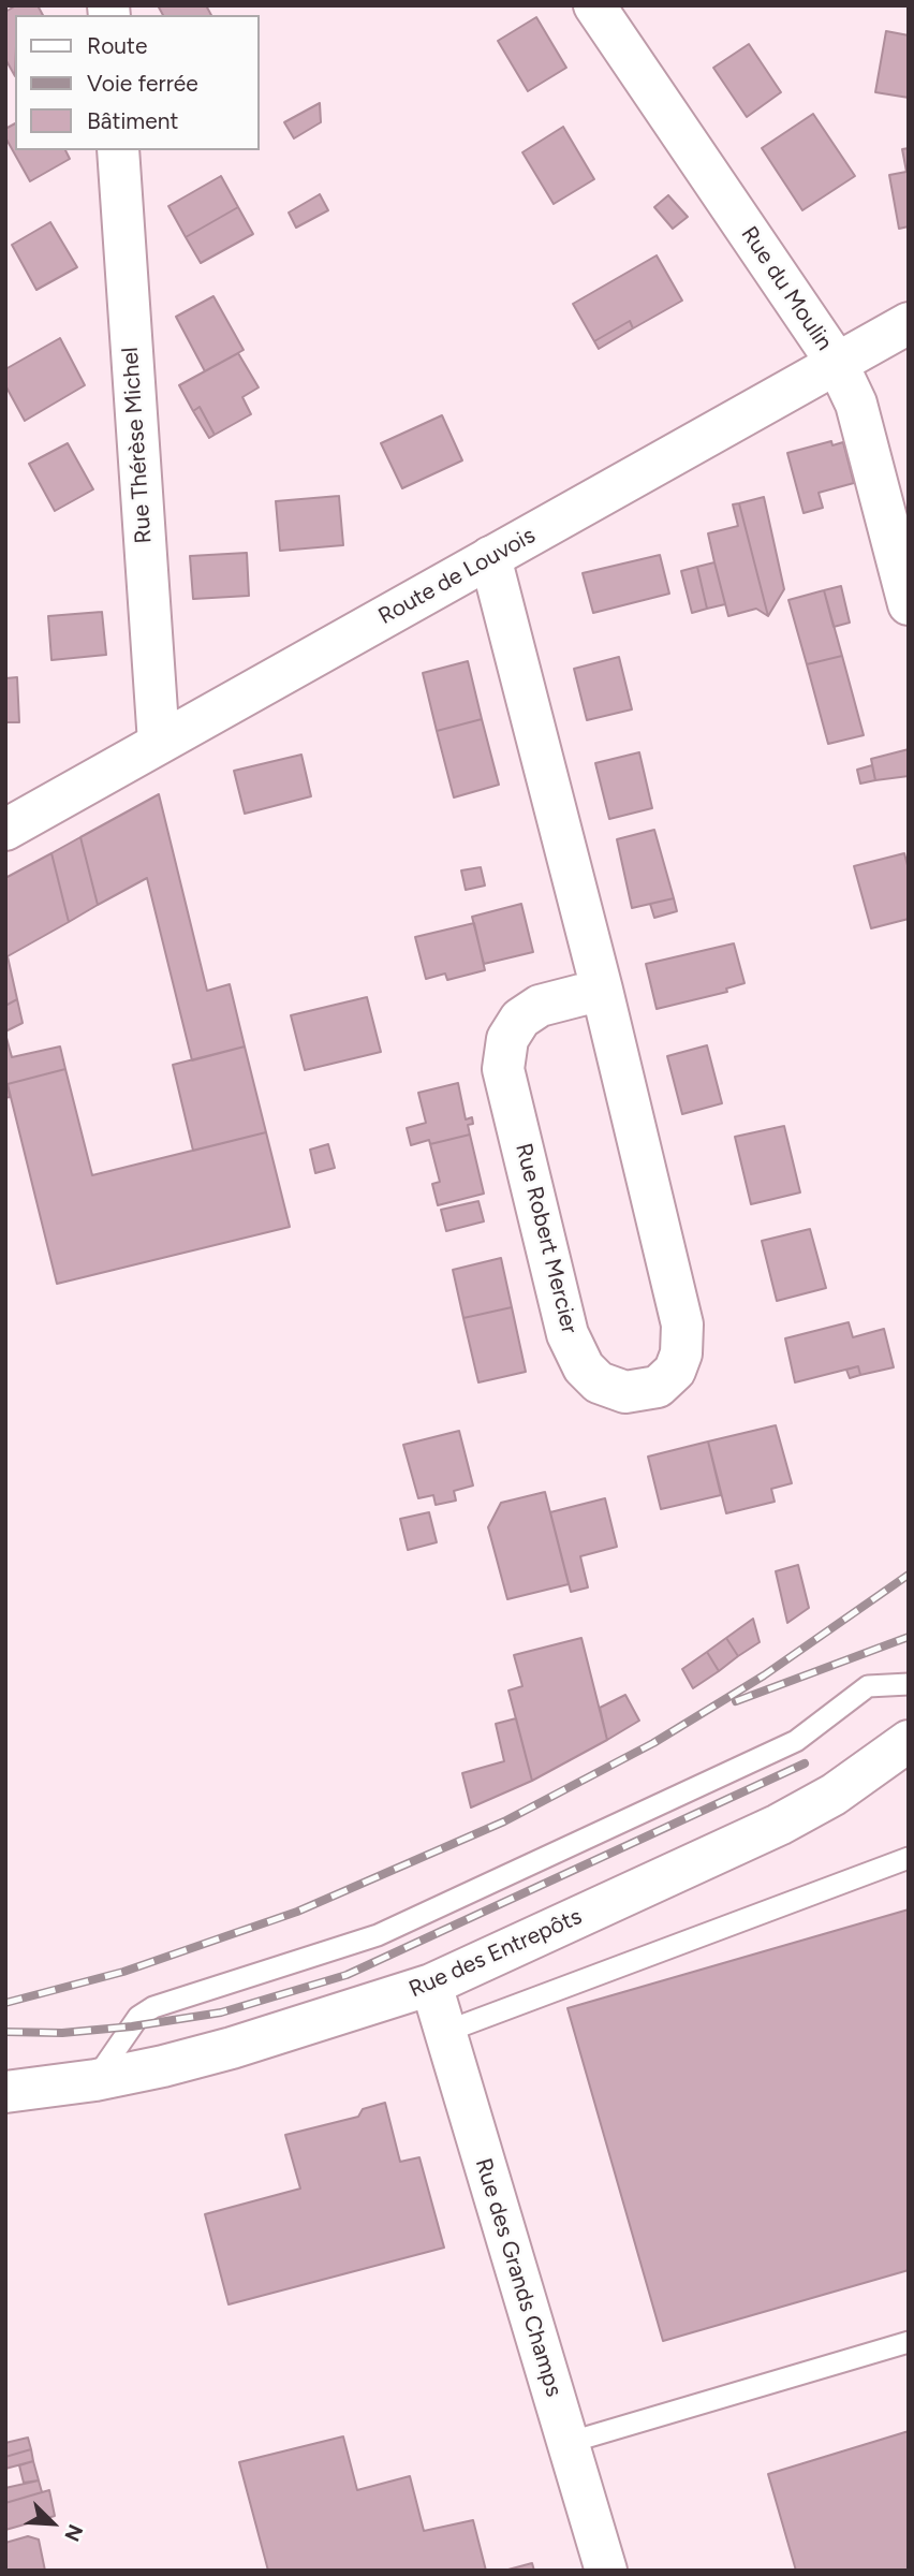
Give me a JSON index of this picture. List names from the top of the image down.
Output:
{
  "streets": {
    "street": [
      "Rue du Moulin",
      "Rue Thérèse Michel",
      "Route de Louvois",
      "Rue Robert Mercier",
      "Rue des Entrepôts",
      "Rue des Grands Champs"
    ]
  },
  "crossings": [
    ["Rue du Moulin", "Route de Louvois"],
    ["Rue Thérèse Michel", "Route de Louvois"],
    ["Route de Louvois", "Rue Robert Mercier"],
    ["Rue des Entrepôts", "Rue des Grands Champs"]
  ],
  "legend": ["Route", "Voie ferrée", "Bâtiment"],
  "north": "bottom right"
}
